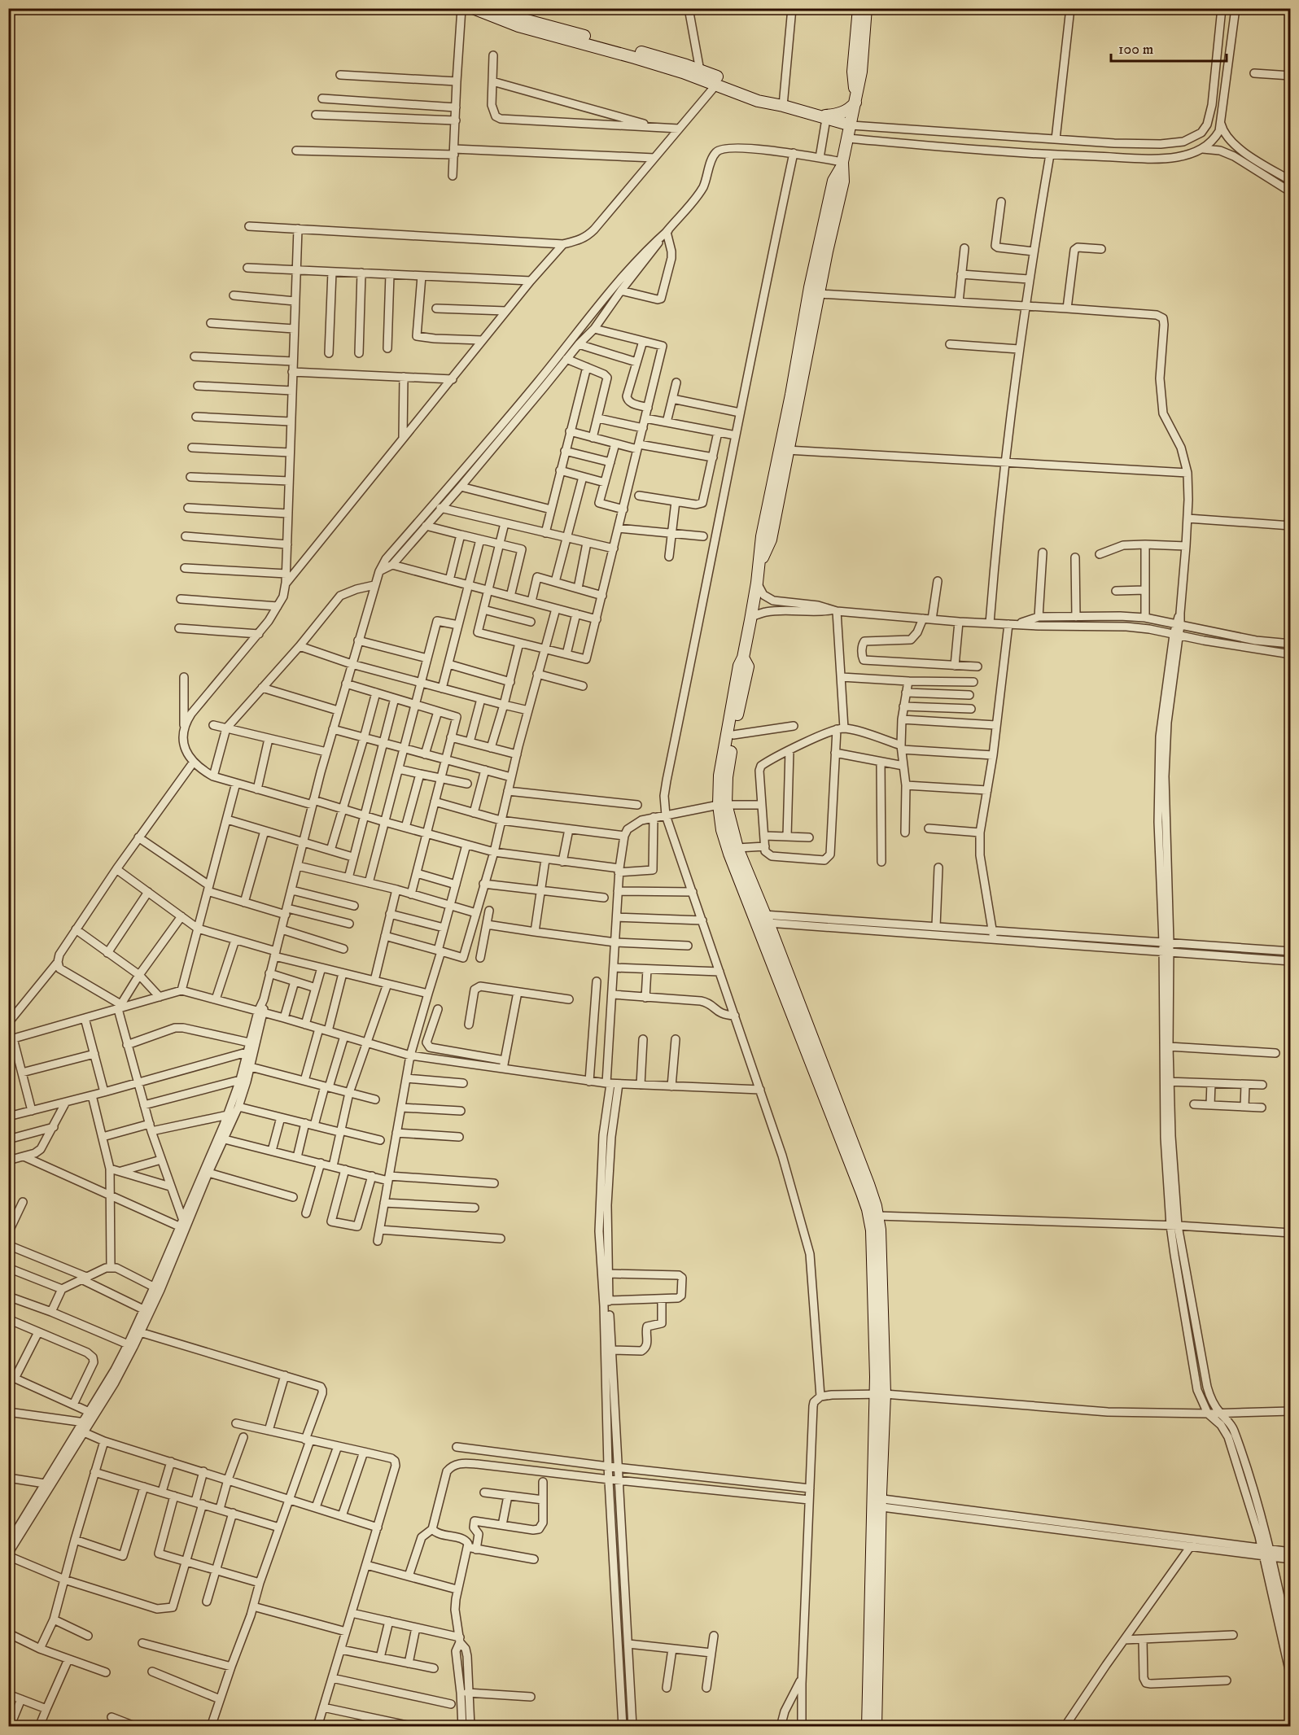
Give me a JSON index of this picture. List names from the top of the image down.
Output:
{
  "scale_bar": "100 m"
}
